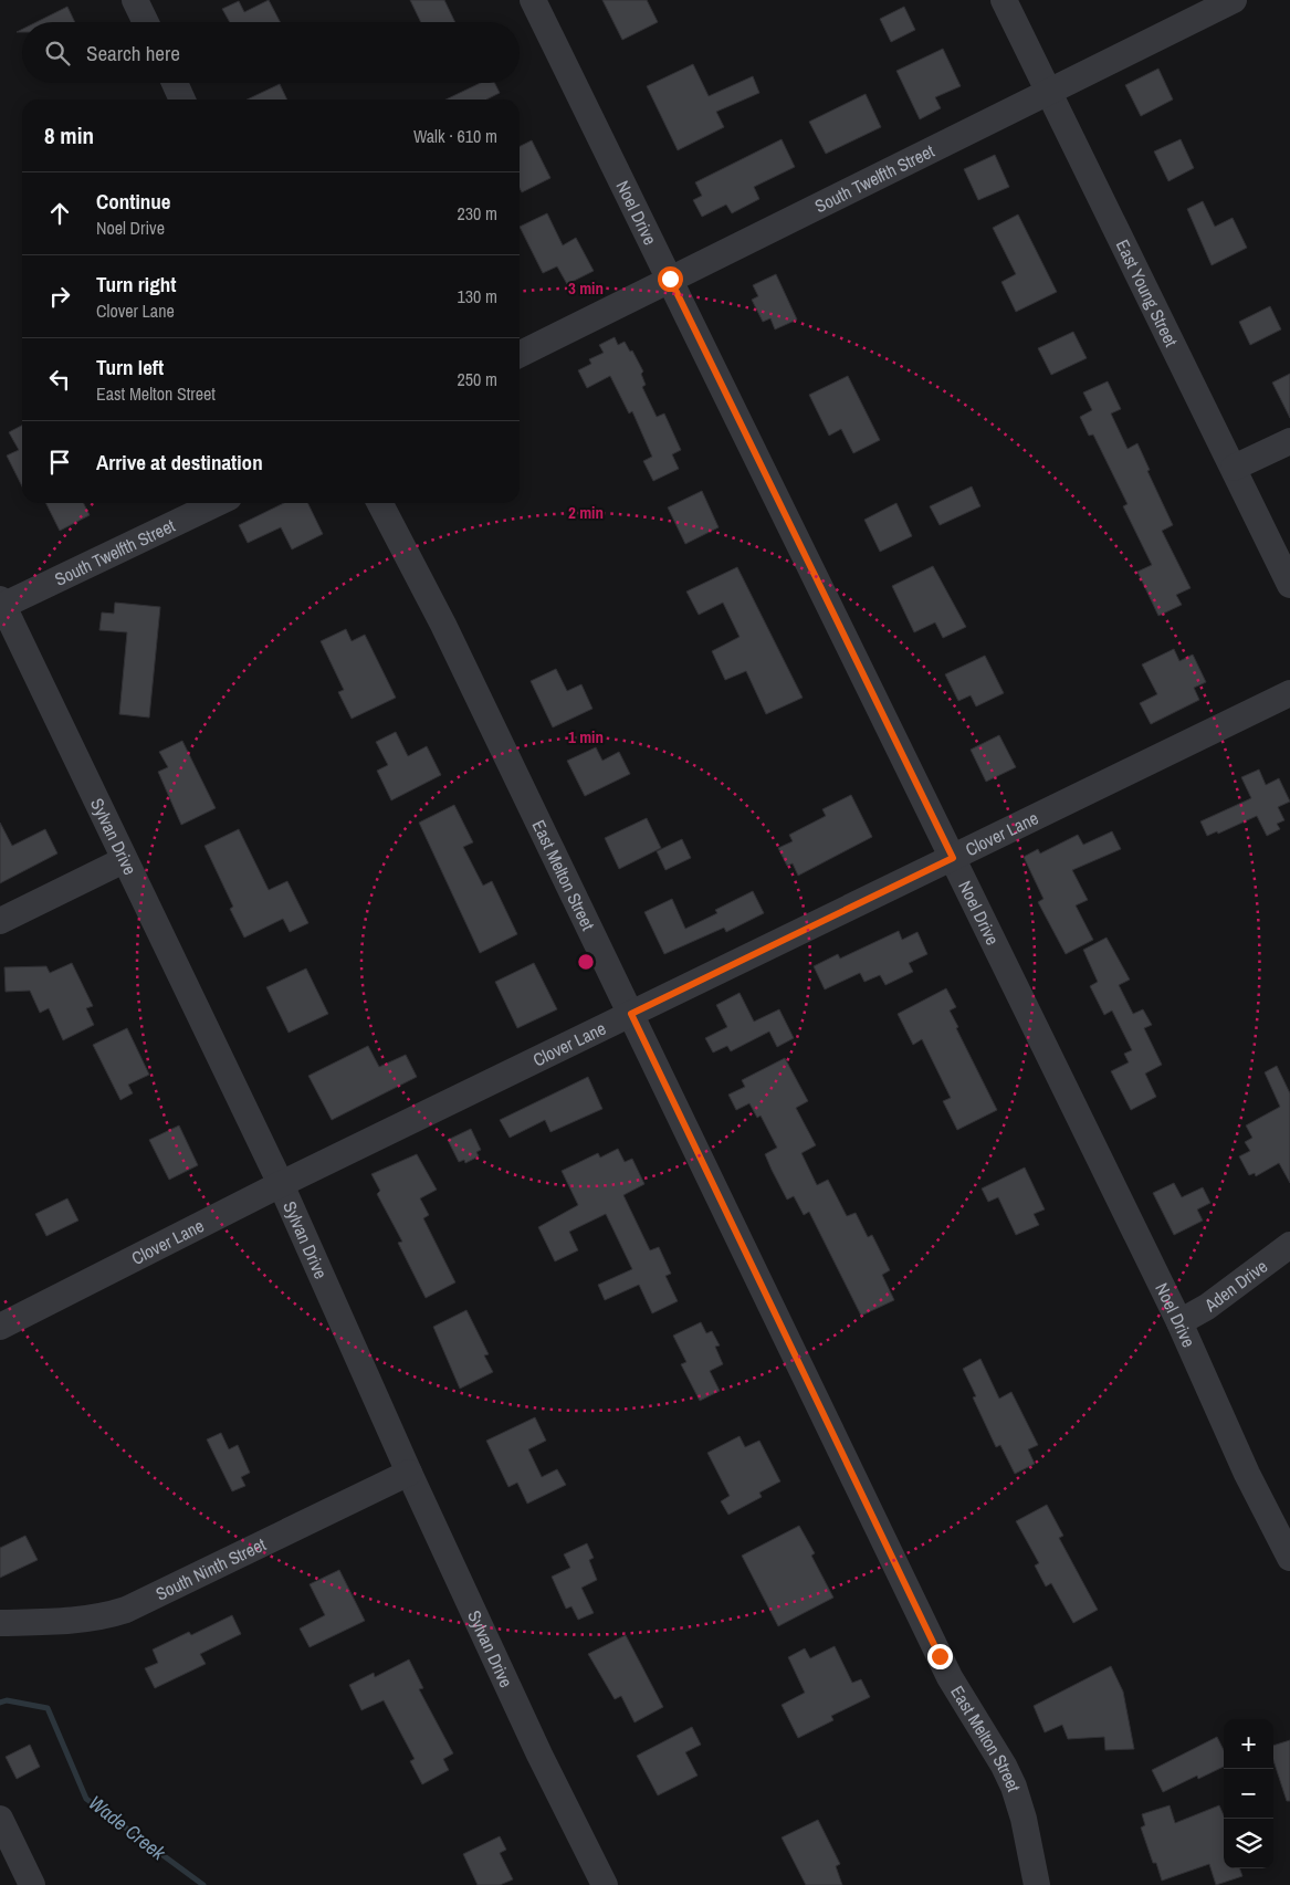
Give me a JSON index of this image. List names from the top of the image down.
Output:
{
  "streets": {
    "street": [
      "South Twelfth Street",
      "Noel Drive",
      "East Young Street",
      "Clover Lane",
      "Sylvan Drive",
      "East Melton Street",
      "Aden Drive",
      "South Ninth Street"
    ]
  },
  "crossings": [
    ["South Twelfth Street", "Noel Drive"],
    ["South Twelfth Street", "East Young Street"],
    ["South Twelfth Street", "Sylvan Drive"],
    ["Noel Drive", "Clover Lane"],
    ["Noel Drive", "Aden Drive"],
    ["Clover Lane", "Sylvan Drive"],
    ["Clover Lane", "East Melton Street"],
    ["Sylvan Drive", "South Ninth Street"]
  ],
  "water": ["Wade Creek"],
  "page": {
    "search": "Search here",
    "heading": ["8 min", "Walk · 610 m"],
    "list": [
      ["Continue", "Noel Drive", "230 m"],
      ["Turn right", "Clover Lane", "130 m"],
      ["Turn left", "East Melton Street", "250 m"],
      "Arrive at destination"
    ],
    "map_buttons": ["+", "−"]
  },
  "rings": ["3 min", "2 min", "1 min"]
}
